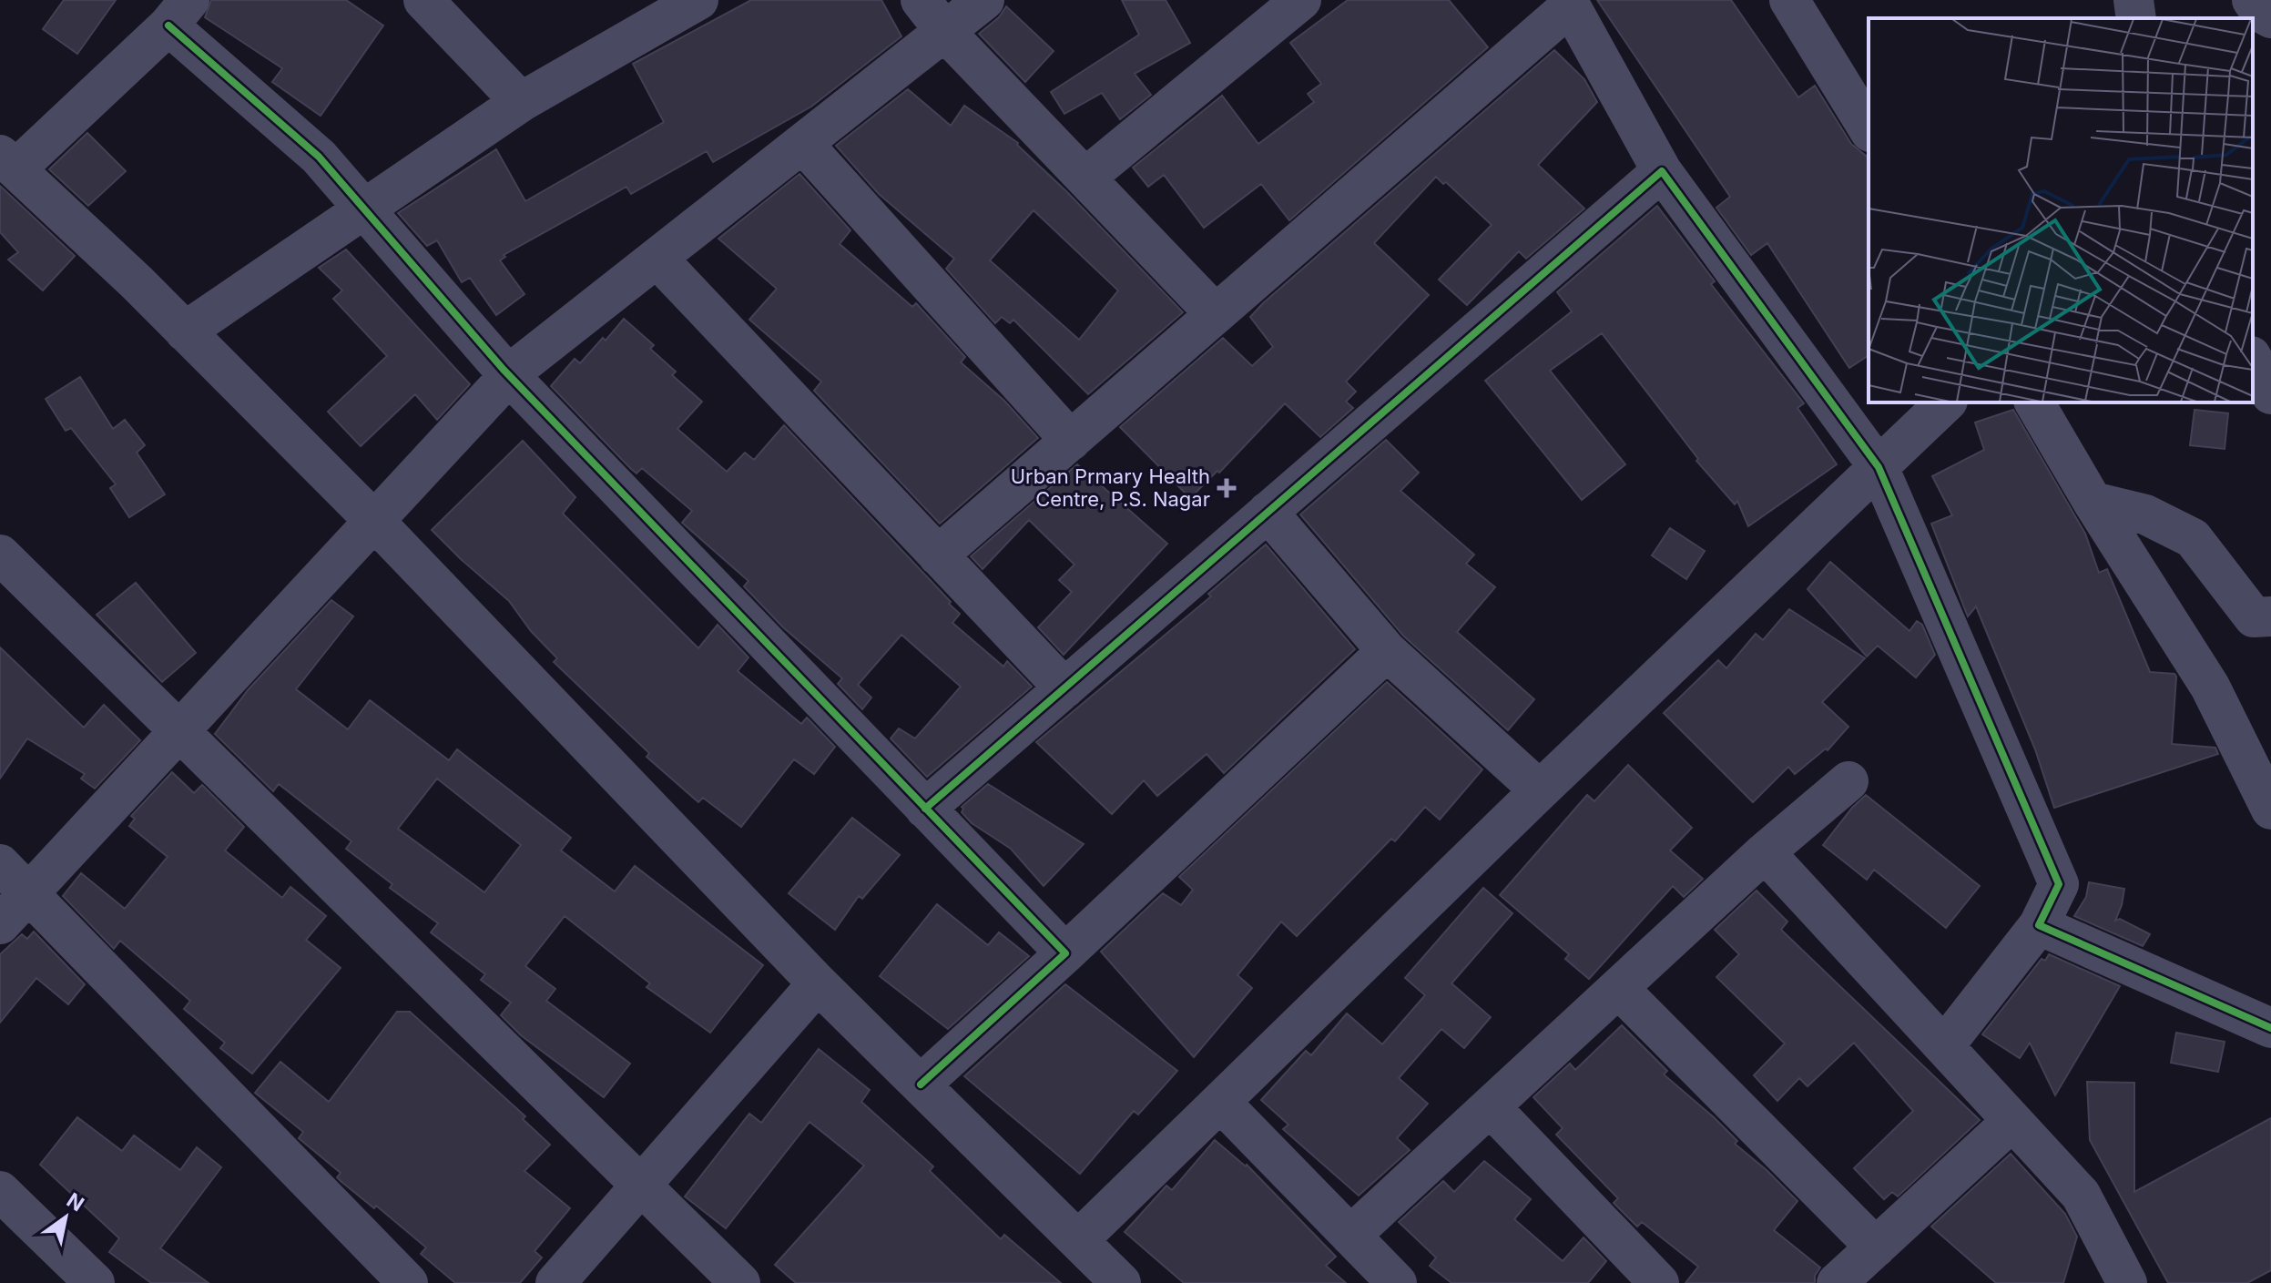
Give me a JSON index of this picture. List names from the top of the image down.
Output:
{
  "places": {
    "health": ["Urban Prmary Health Centre, P.S. Nagar"]
  },
  "north": "top right"
}
